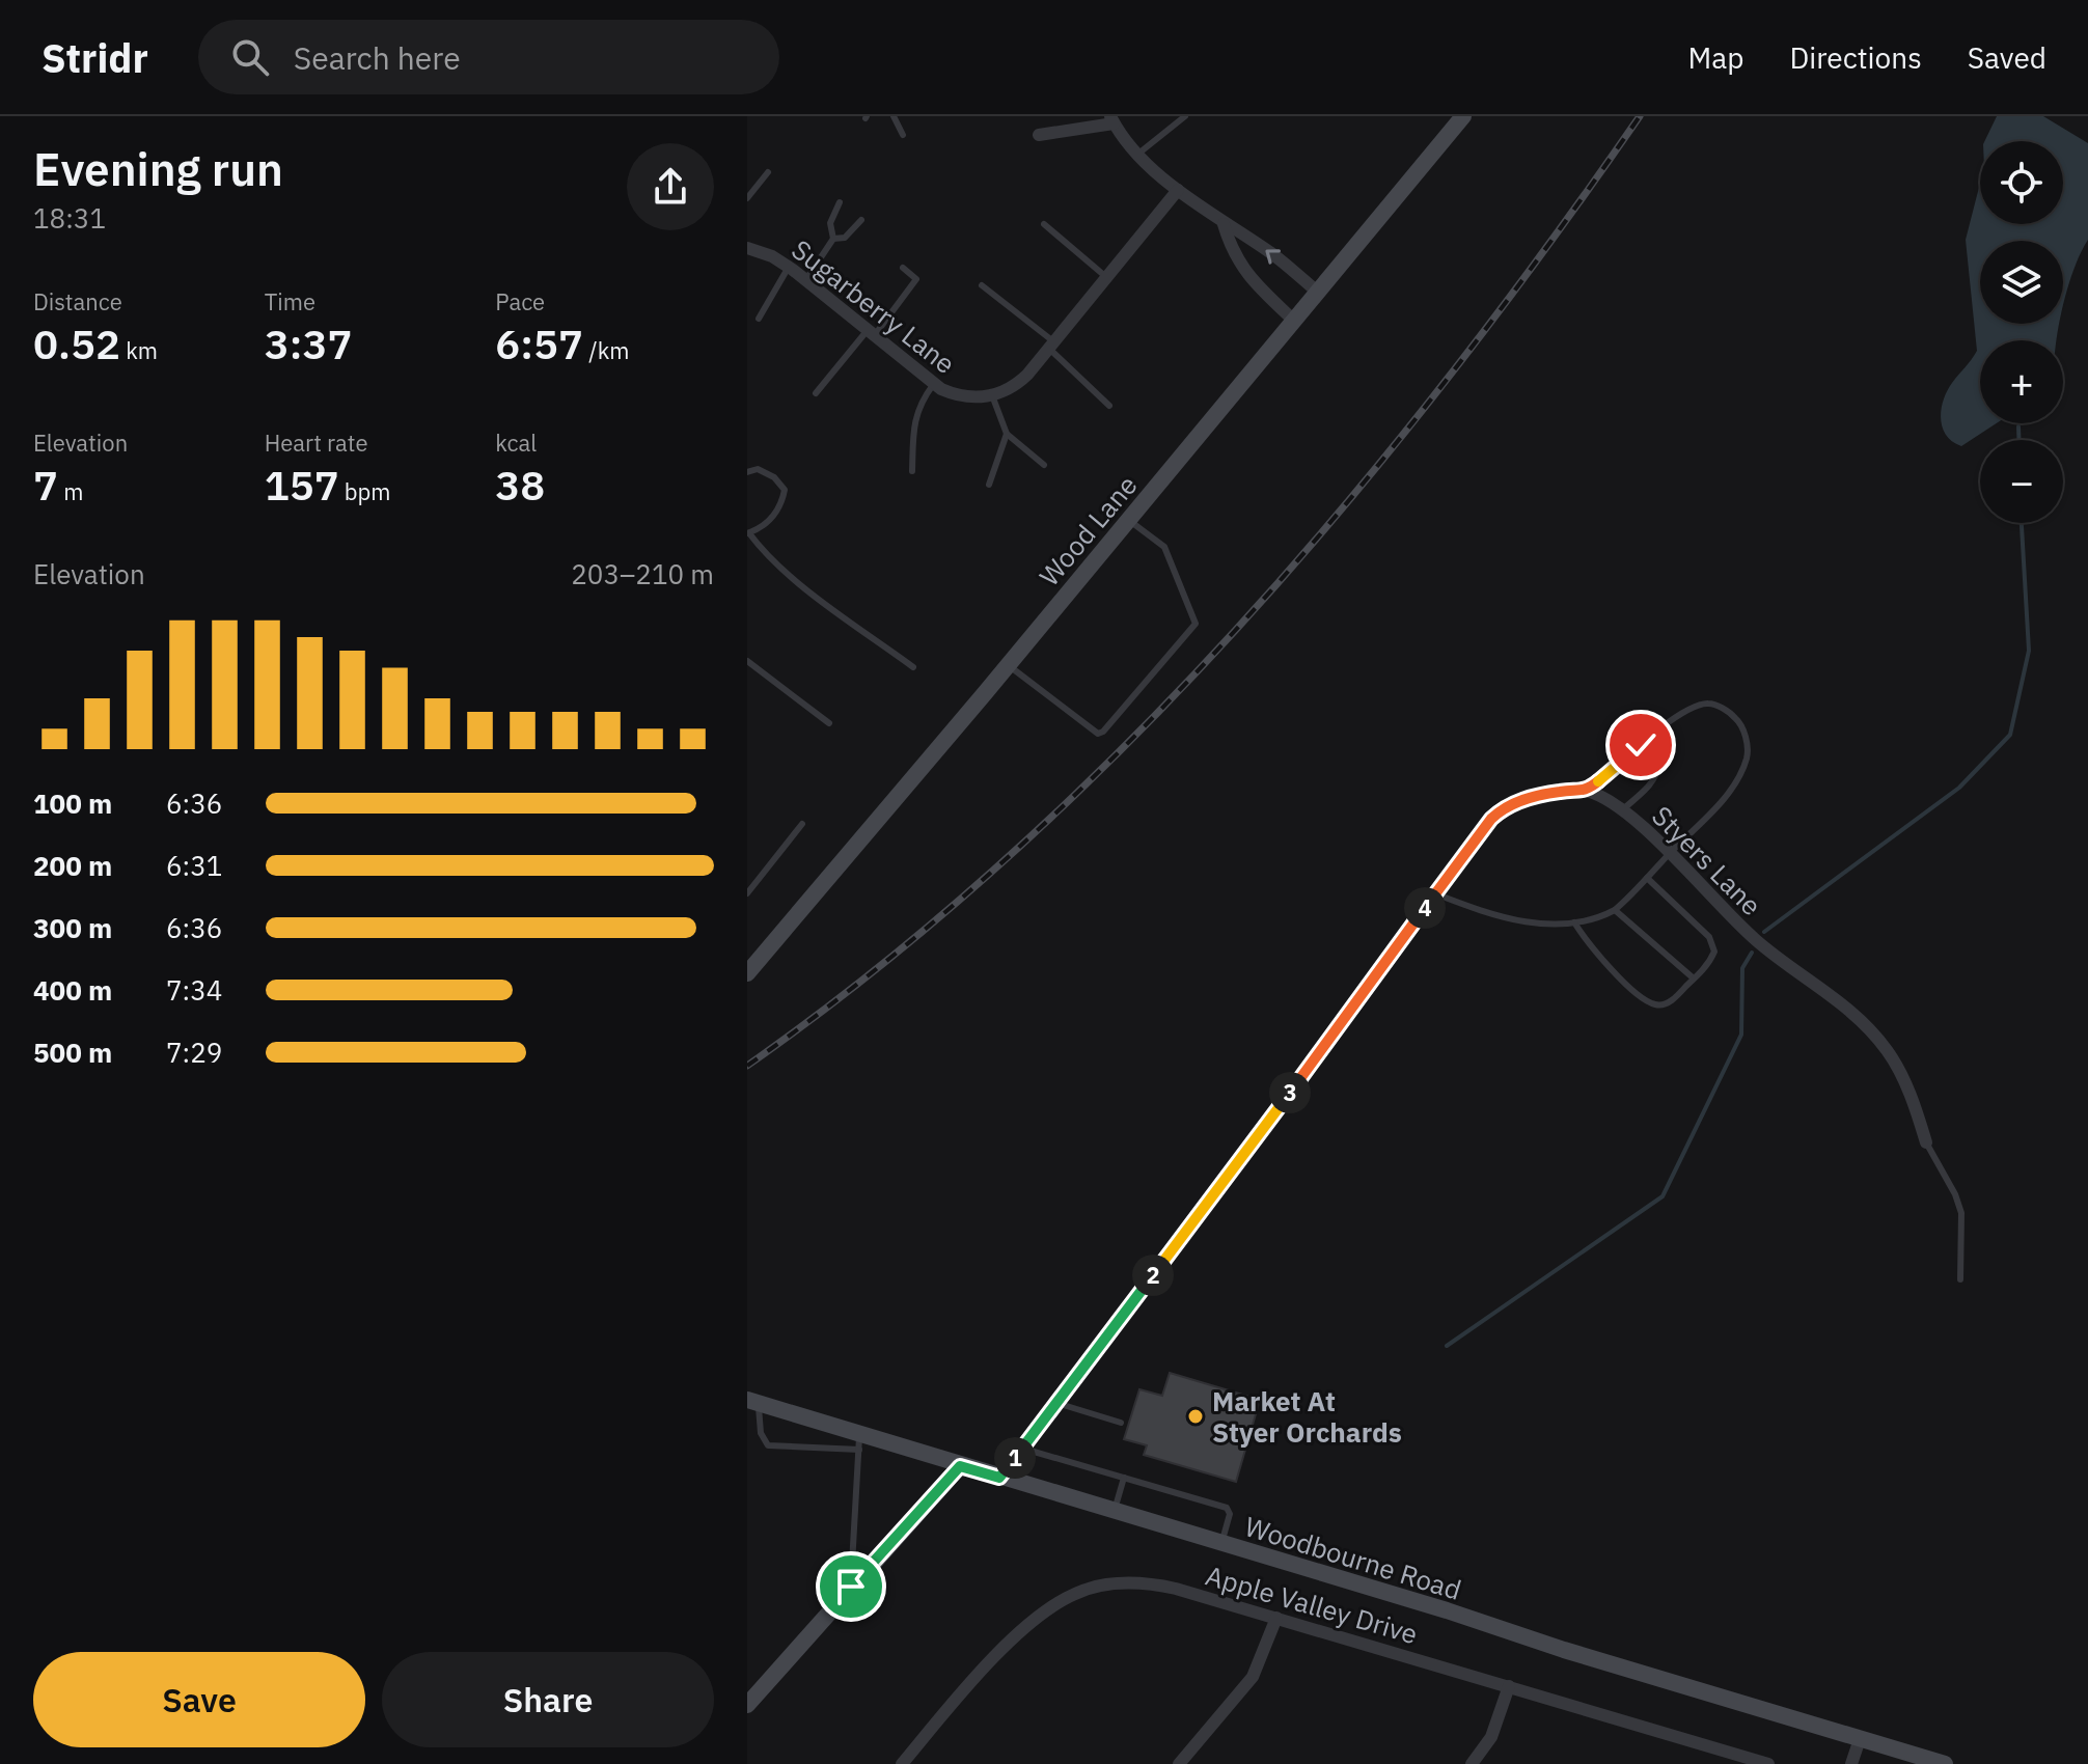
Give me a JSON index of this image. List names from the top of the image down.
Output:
{
  "streets": {
    "street": [
      "Sugarberry Lane",
      "Wood Lane",
      "Styers Lane",
      "Woodbourne Road",
      "Apple Valley Drive"
    ]
  },
  "places": ["Market At Styer Orchards"],
  "page": {
    "header": "Stridr",
    "search": "Search here",
    "nav": ["Map", "Directions", "Saved"],
    "heading": ["Evening run", "18:31"],
    "map_buttons": ["+", "−"],
    "stats": [
      ["Distance", "0.52 km"],
      ["Time", "3:37"],
      ["Pace", "6:57 /km"],
      ["Elevation", "7 m"],
      ["Heart rate", "157 bpm"],
      ["kcal", "38"]
    ],
    "chart": ["Elevation", "203–210 m"],
    "list": [
      {
        "name": "100 m",
        "note": "6:36"
      },
      {
        "name": "200 m",
        "note": "6:31"
      },
      {
        "name": "300 m",
        "note": "6:36"
      },
      {
        "name": "400 m",
        "note": "7:34"
      },
      {
        "name": "500 m",
        "note": "7:29"
      }
    ],
    "pins": [
      "4",
      "3",
      "2",
      "1"
    ],
    "buttons": ["Save", "Share"]
  }
}
